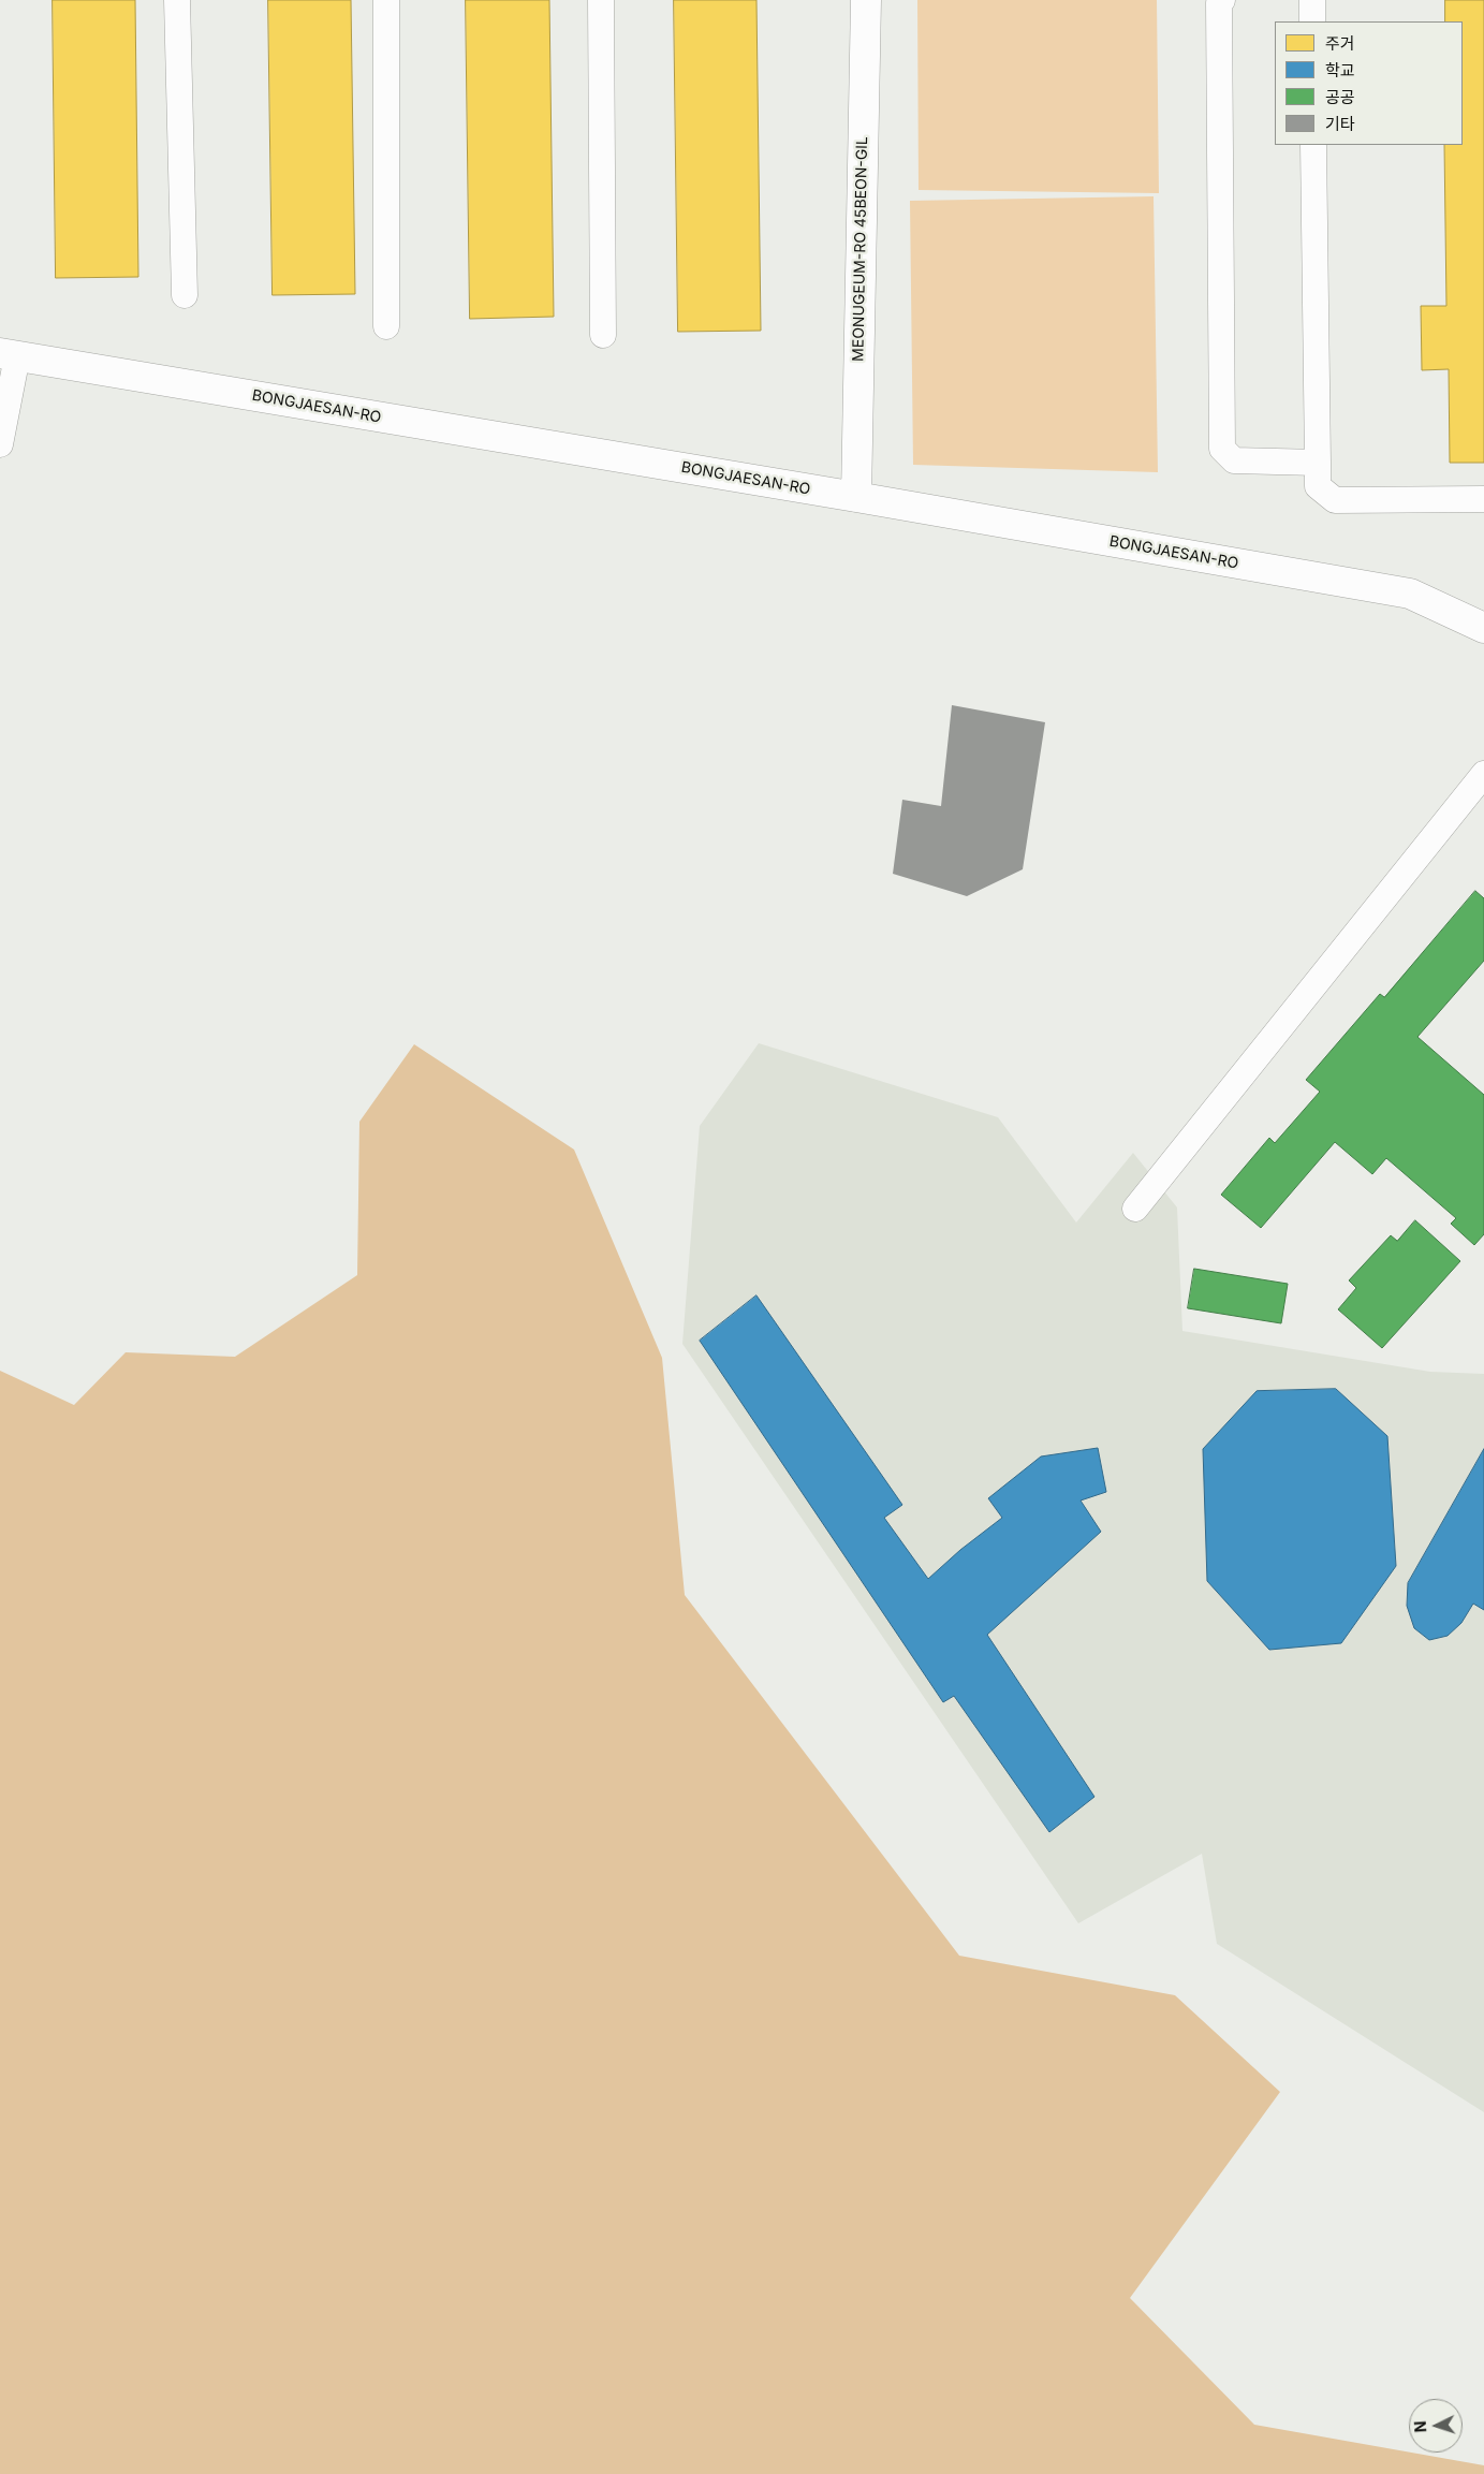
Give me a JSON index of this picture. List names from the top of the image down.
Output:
{
  "streets": {
    "street": ["MEONUGEUM-RO 45BEON-GIL", "BONGJAESAN-RO"]
  },
  "crossings": [
    ["MEONUGEUM-RO 45BEON-GIL", "BONGJAESAN-RO"]
  ],
  "legend": [
    "주거",
    "학교",
    "공공",
    "기타"
  ],
  "north": "left"
}
